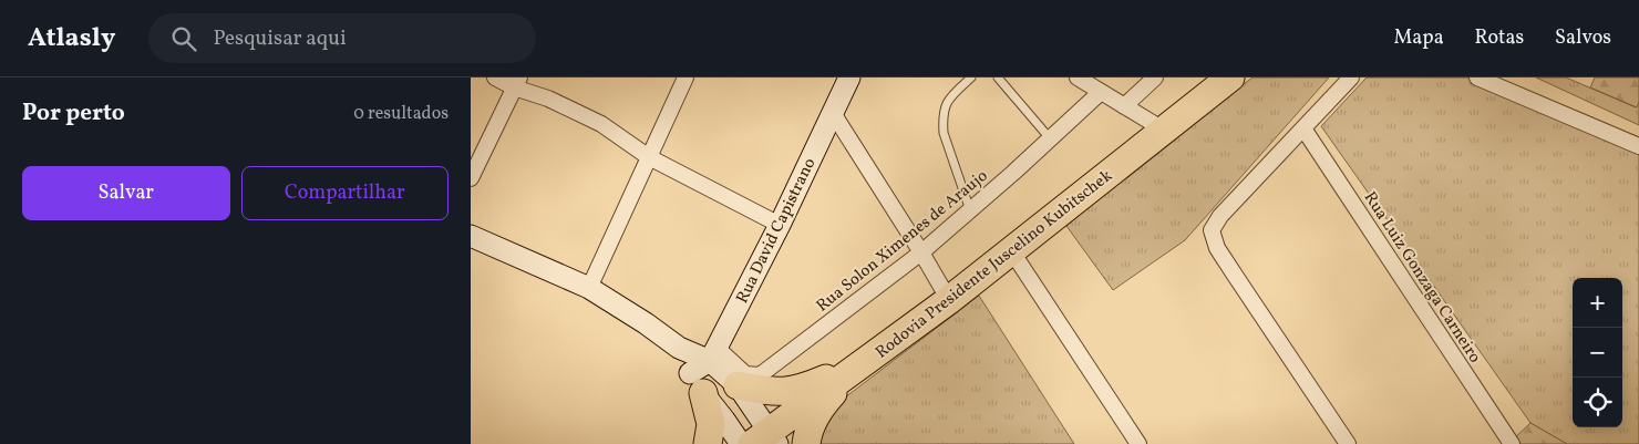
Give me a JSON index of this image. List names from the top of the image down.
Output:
{
  "streets": {
    "highway": ["Rodovia Presidente Juscelino Kubitschek"],
    "street": ["Rua David Capistrano", "Rua Solon Ximenes de Araujo", "Rua Luiz Gonzaga Carneiro"]
  },
  "crossings": [
    ["Rua David Capistrano", "Rua Solon Ximenes de Araujo"]
  ],
  "page": {
    "header": "Atlasly",
    "search": "Pesquisar aqui",
    "nav": ["Mapa", "Rotas", "Salvos"],
    "heading": ["Por perto", "0 resultados"],
    "buttons": ["Salvar", "Compartilhar"],
    "map_buttons": ["+", "−"]
  }
}
